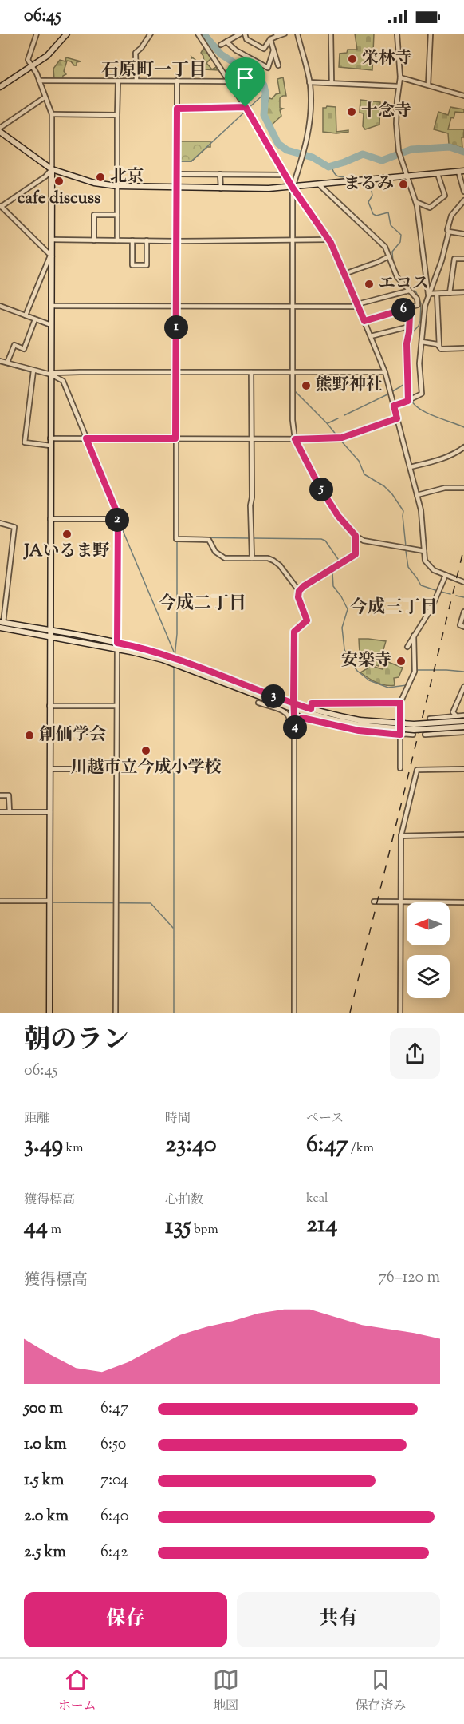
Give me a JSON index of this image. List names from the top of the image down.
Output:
{
  "districts": ["石原町一丁目", "今成二丁目", "今成三丁目"],
  "places": [
    "栄林寺",
    "十念寺",
    "北京",
    "cafe discuss",
    "まるみ",
    "エコス",
    "熊野神社",
    "JAいるま野",
    "安楽寺",
    "創価学会",
    "川越市立今成小学校"
  ],
  "north": "left",
  "page": {
    "status": "06:45",
    "pins": [
      "6",
      "1",
      "5",
      "2",
      "3",
      "4"
    ],
    "heading": ["朝のラン", "06:45"],
    "stats": [
      ["距離", "3.49 km"],
      ["時間", "23:40"],
      ["ペース", "6:47 /km"],
      ["獲得標高", "44 m"],
      ["心拍数", "135 bpm"],
      ["kcal", "214"]
    ],
    "chart": ["獲得標高", "76–120 m"],
    "list": [
      {
        "name": "500 m",
        "note": "6:47"
      },
      {
        "name": "1.0 km",
        "note": "6:50"
      },
      {
        "name": "1.5 km",
        "note": "7:04"
      },
      {
        "name": "2.0 km",
        "note": "6:40"
      },
      {
        "name": "2.5 km",
        "note": "6:42"
      }
    ],
    "buttons": ["保存", "共有"],
    "tabs": ["ホーム", "地図", "保存済み"]
  }
}
